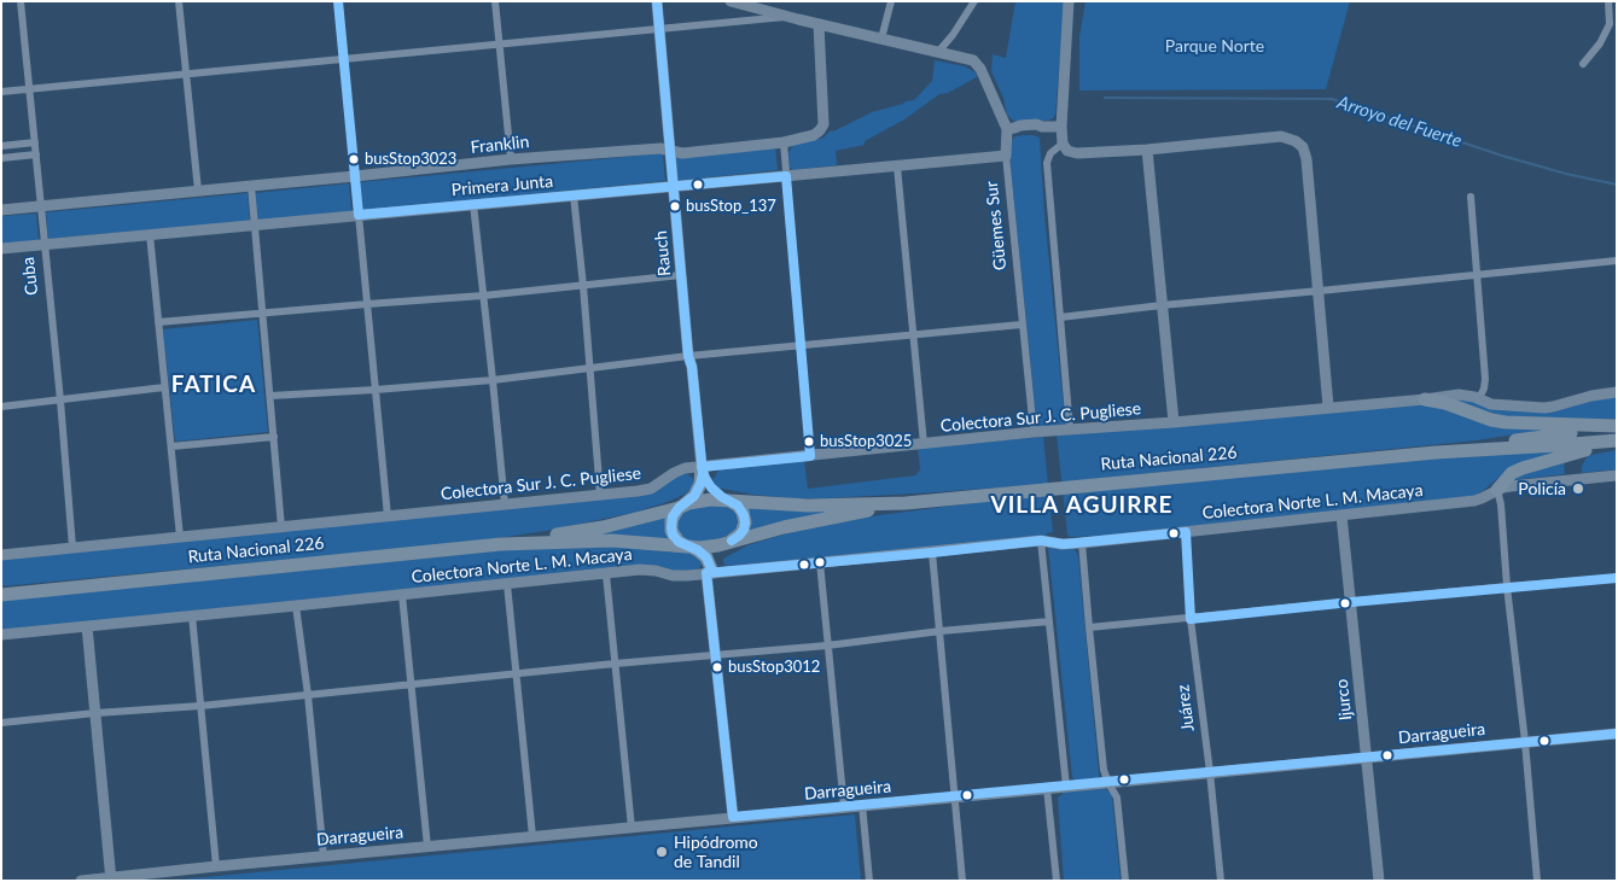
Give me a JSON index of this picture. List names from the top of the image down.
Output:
{
  "streets": {
    "highway": ["Ruta Nacional 226"],
    "street": [
      "Franklin",
      "Primera Junta",
      "Güemes Sur",
      "Rauch",
      "Cuba",
      "Colectora Sur J. C. Pugliese",
      "Colectora Norte L. M. Macaya",
      "Ijurco",
      "Juárez",
      "Darragueira"
    ]
  },
  "crossings": [
    ["Franklin", "Güemes Sur"],
    ["Franklin", "Rauch"],
    ["Franklin", "Cuba"],
    ["Primera Junta", "Güemes Sur"],
    ["Primera Junta", "Rauch"],
    ["Primera Junta", "Cuba"],
    ["Güemes Sur", "Colectora Sur J. C. Pugliese"],
    ["Rauch", "Colectora Sur J. C. Pugliese"],
    ["Cuba", "Colectora Sur J. C. Pugliese"],
    ["Colectora Norte L. M. Macaya", "Ijurco"],
    ["Colectora Norte L. M. Macaya", "Juárez"],
    ["Ijurco", "Darragueira"],
    ["Juárez", "Darragueira"]
  ],
  "districts": ["FATICA", "VILLA AGUIRRE"],
  "water": ["Arroyo del Fuerte"],
  "parks": ["Parque Norte"],
  "places": [
    "busStop3023",
    "busStop_137",
    "busStop3025",
    "Policía",
    "busStop3012",
    "Hipódromo de Tandil"
  ]
}
